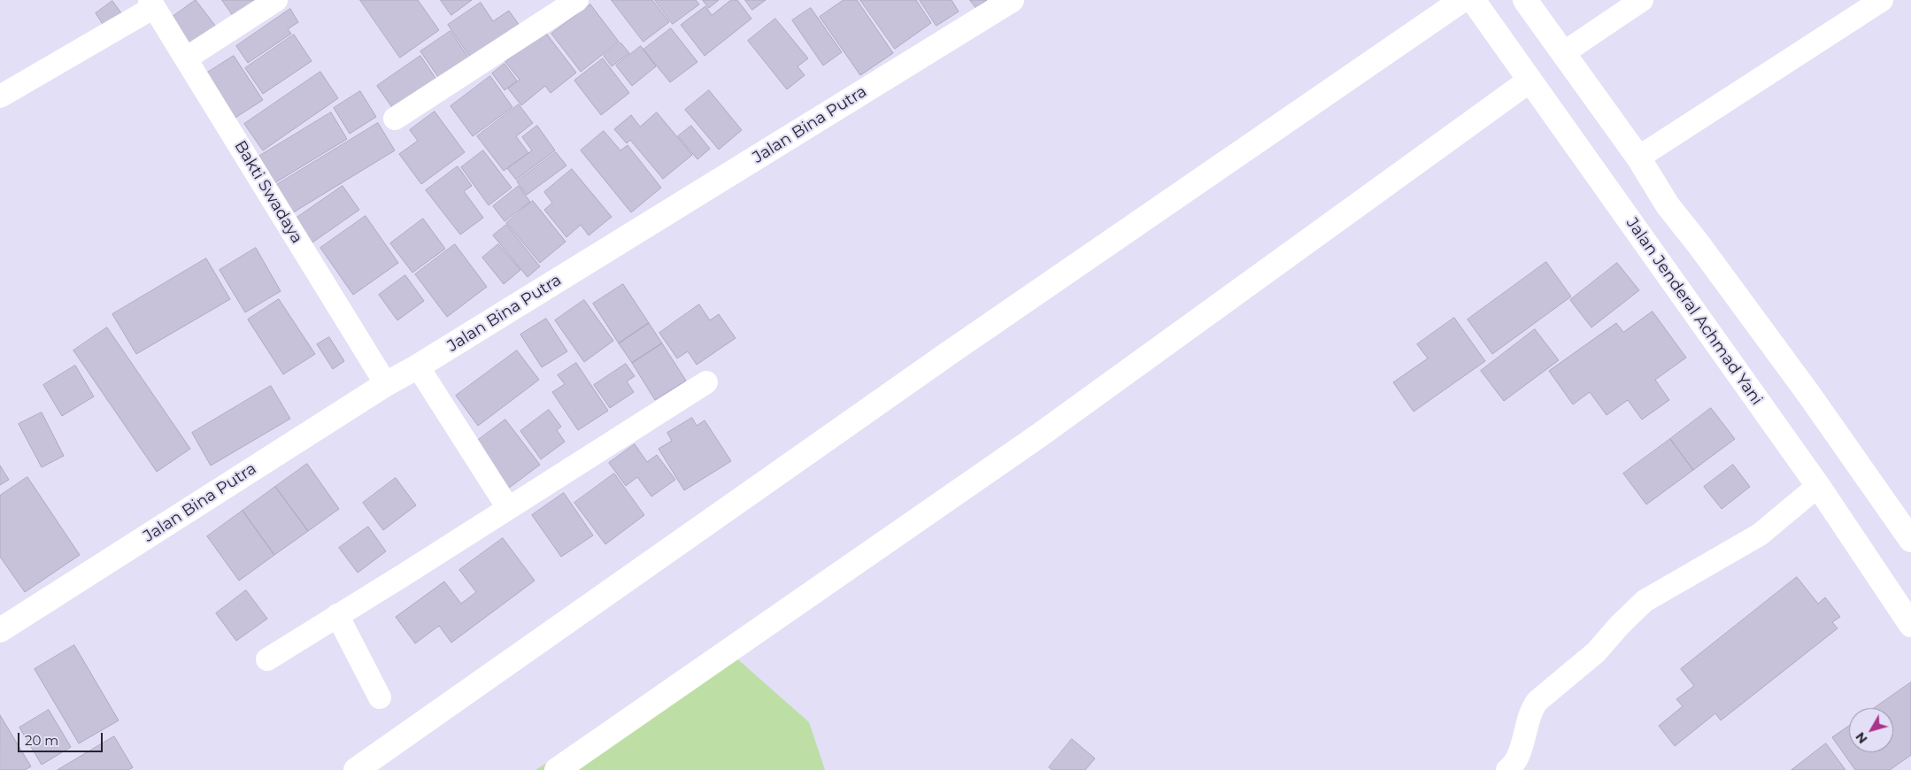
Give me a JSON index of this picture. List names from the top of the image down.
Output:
{
  "streets": {
    "main road": ["Jalan Bina Putra", "Jalan Jenderal Achmad Yani"],
    "street": ["Bakti Swadaya"]
  },
  "crossings": [
    ["Jalan Bina Putra", "Bakti Swadaya"]
  ],
  "scale_bar": "20 m",
  "north": "bottom left"
}
